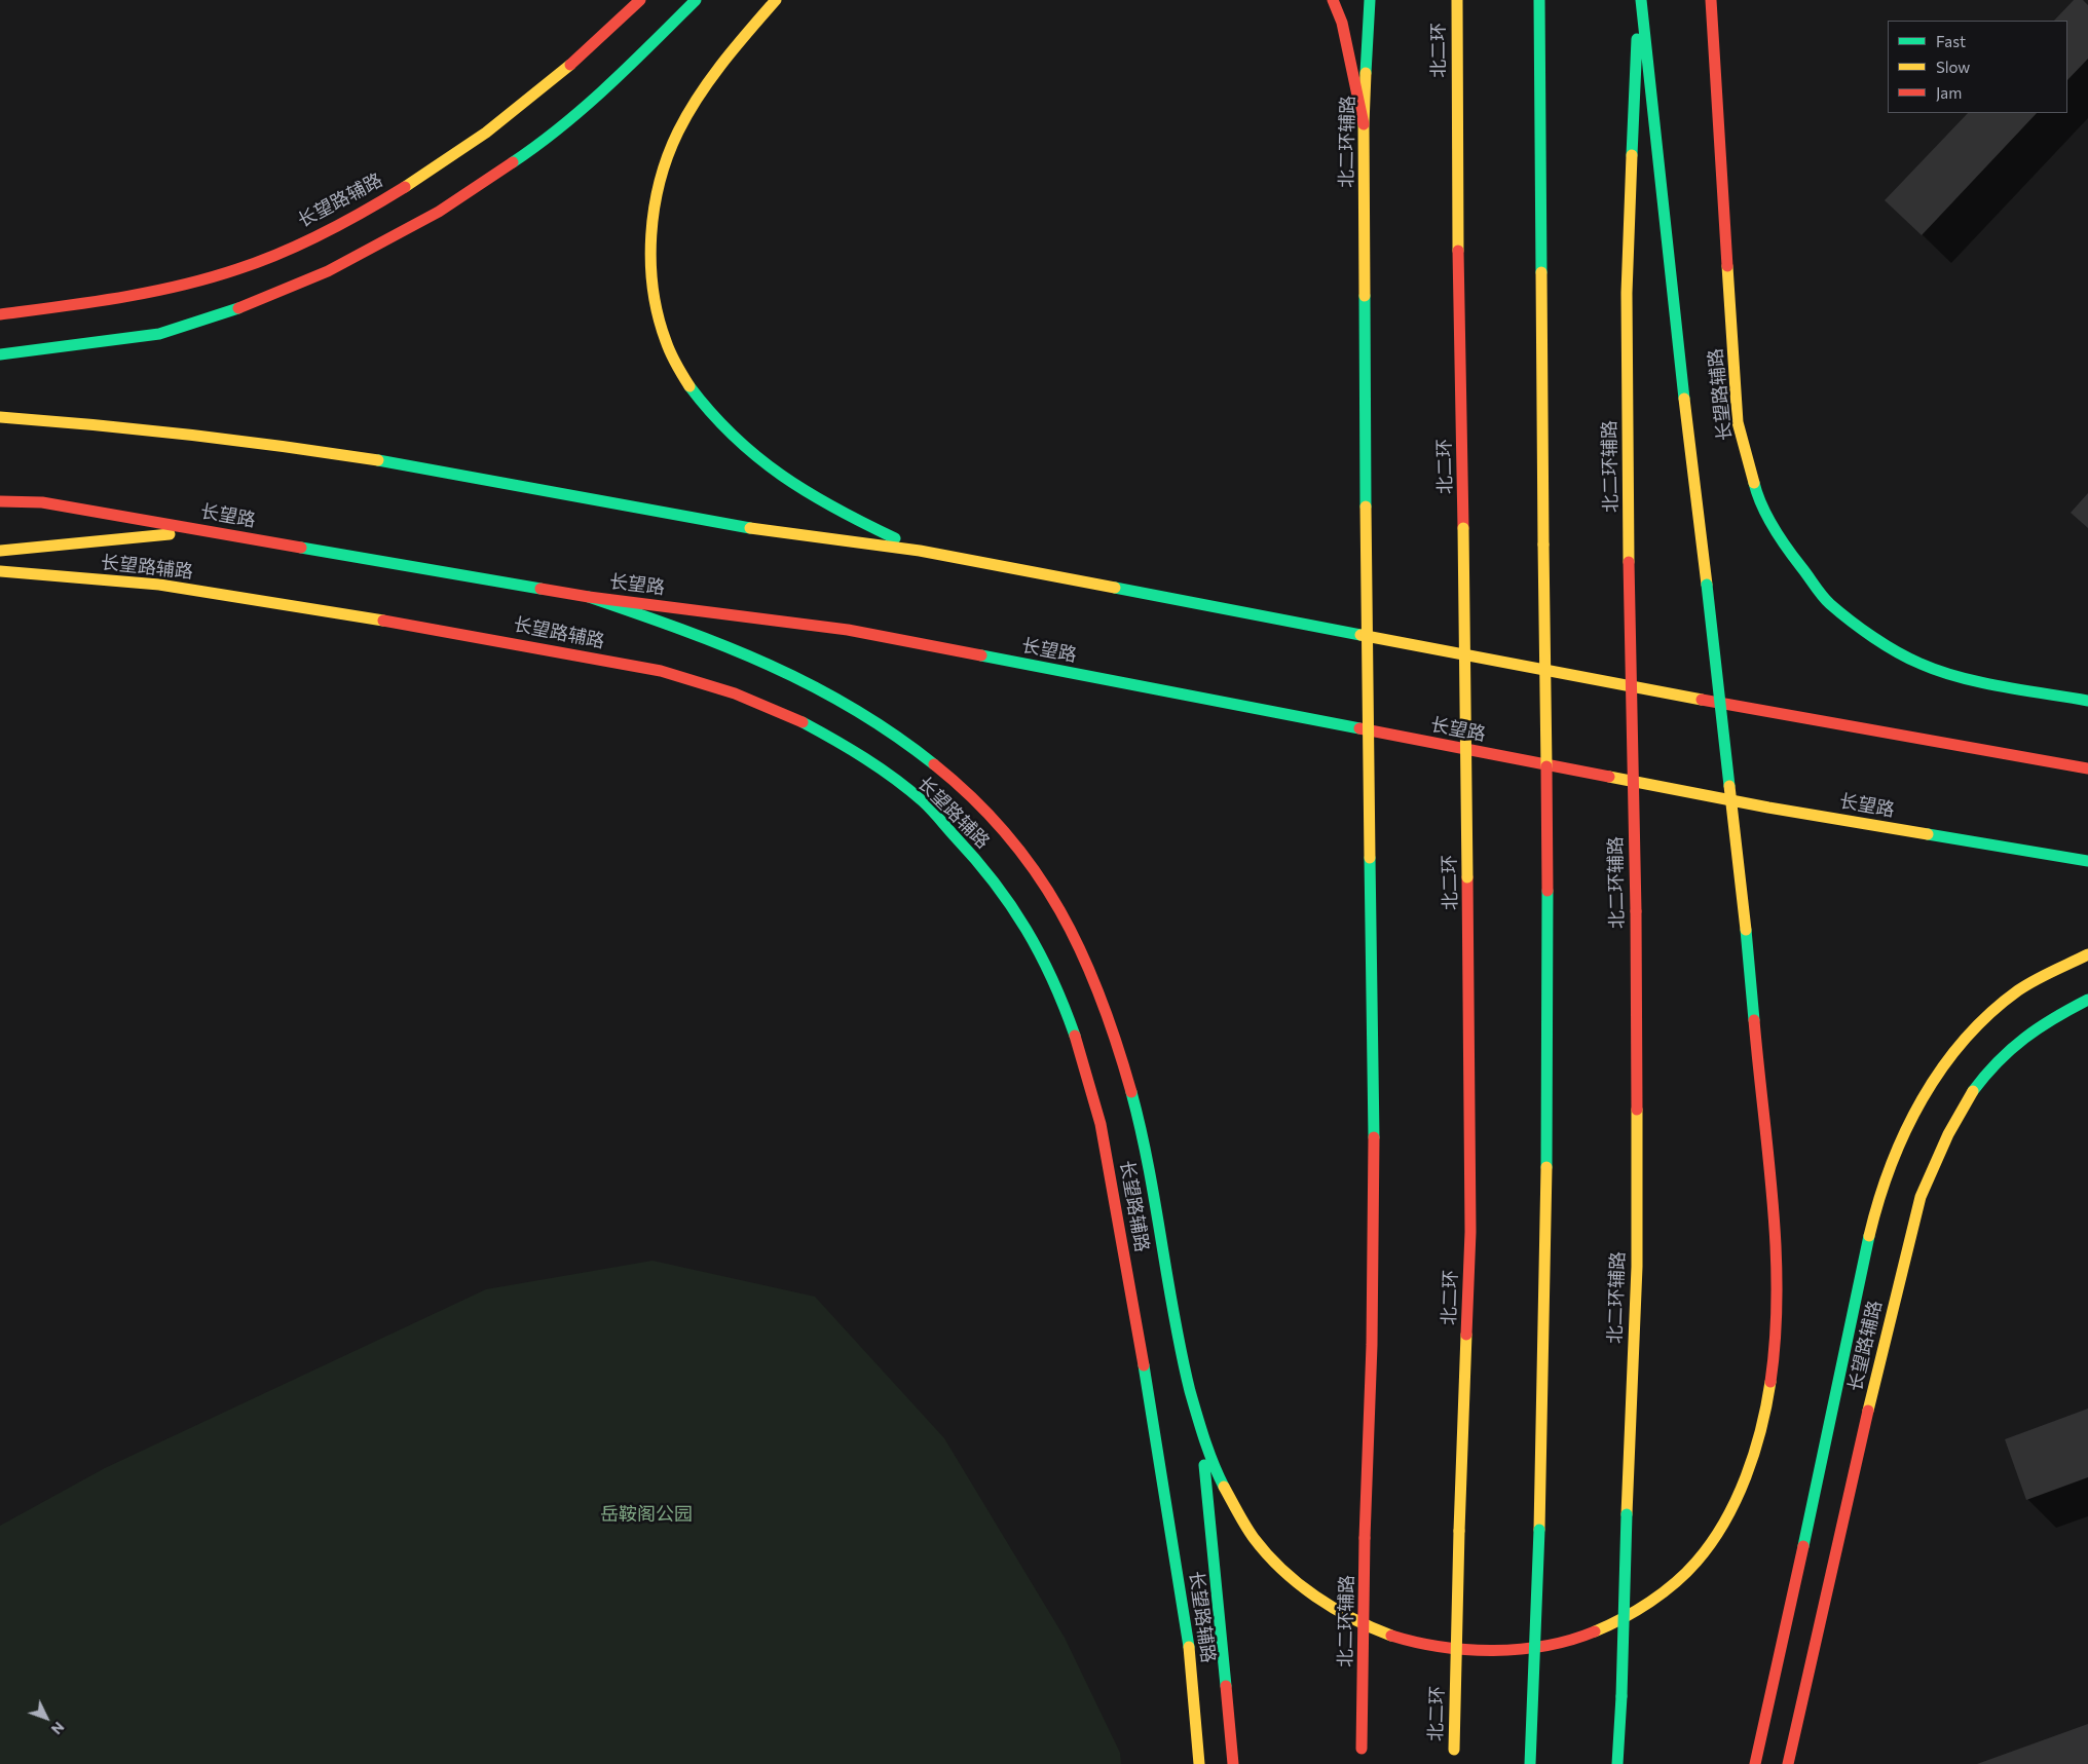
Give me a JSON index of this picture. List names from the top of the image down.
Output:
{
  "streets": {
    "main road": [
      "北二环",
      "北二环辅路",
      "长望路辅路",
      "长望路"
    ]
  },
  "parks": ["岳鞍阁公园"],
  "legend": ["Fast", "Slow", "Jam"],
  "north": "bottom right"
}
